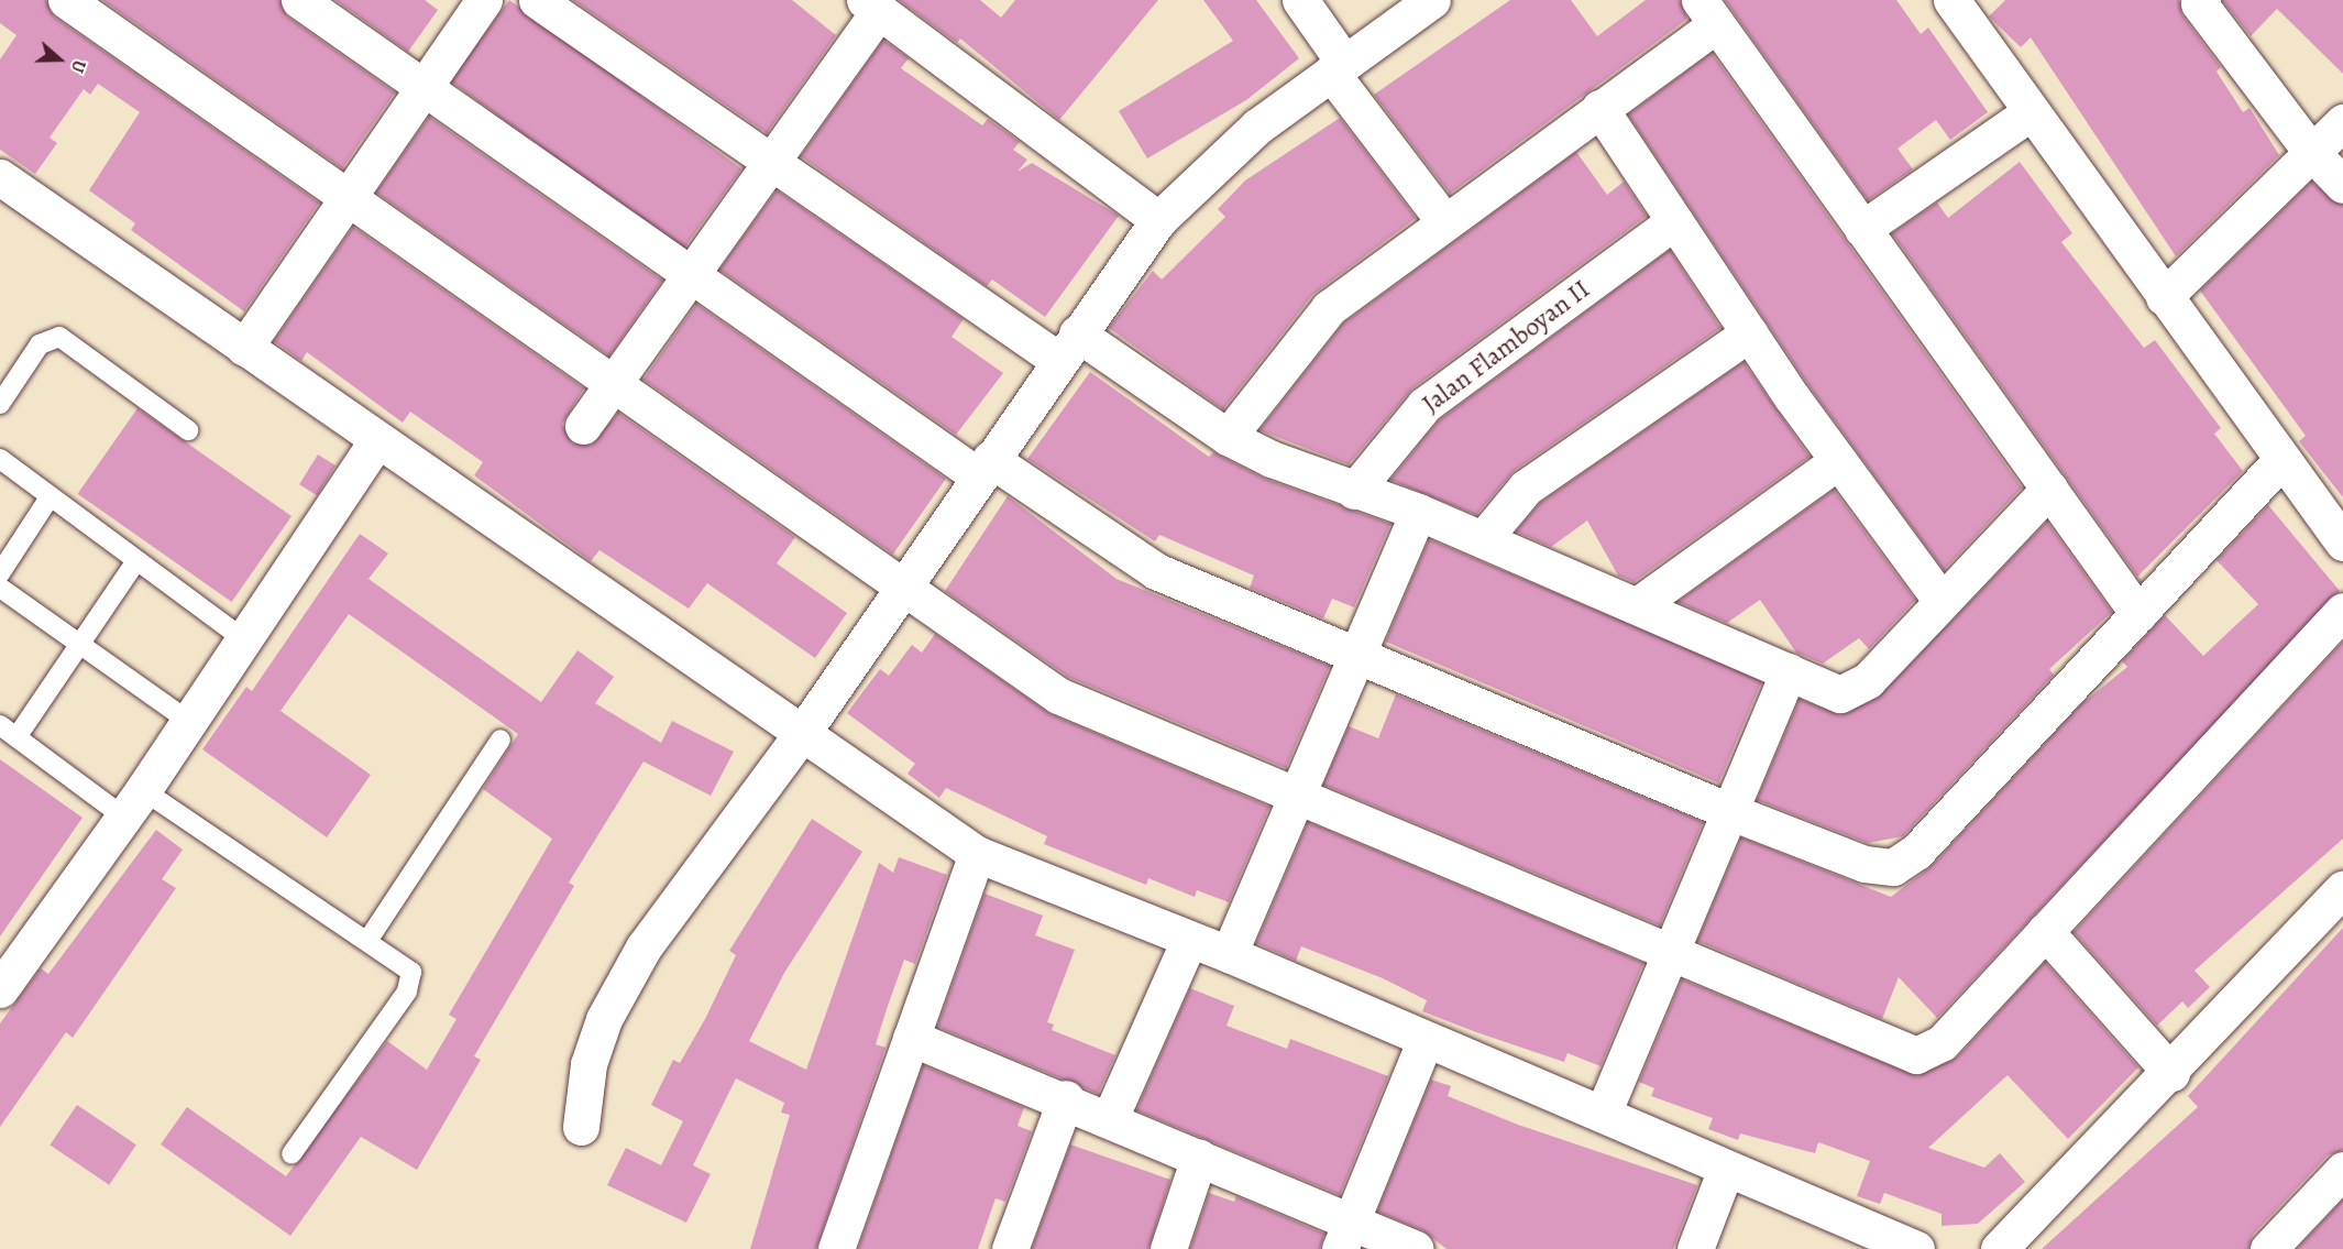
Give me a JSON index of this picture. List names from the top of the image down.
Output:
{
  "streets": {
    "street": ["Jalan Flamboyan II"]
  },
  "north": "right"
}
